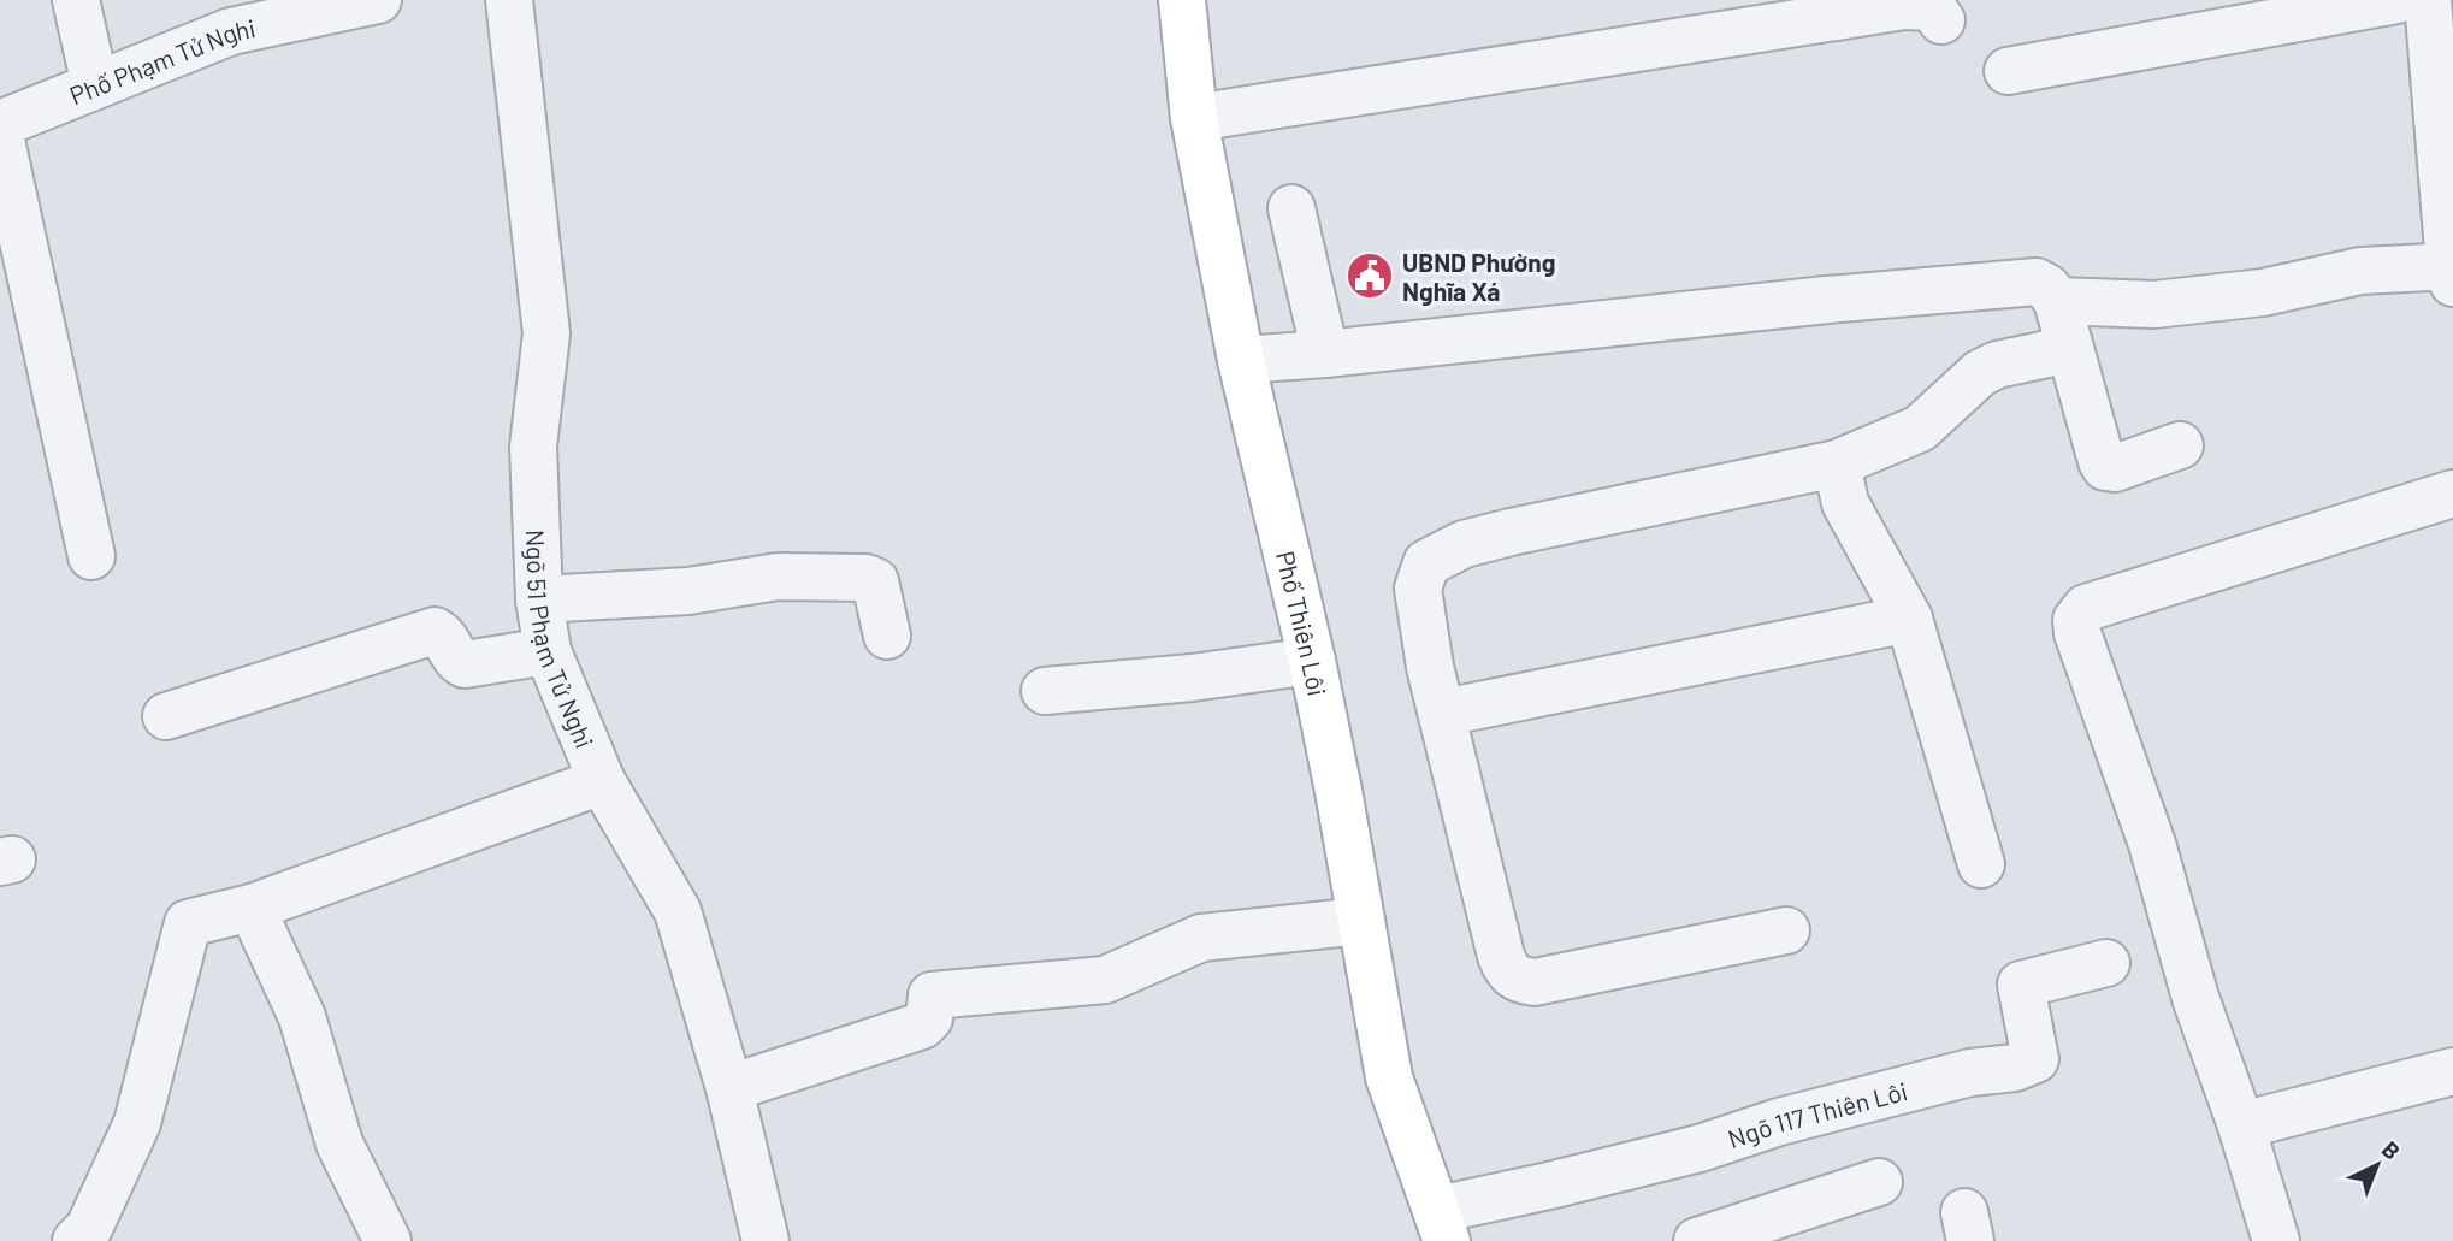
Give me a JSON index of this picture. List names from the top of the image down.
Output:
{
  "streets": {
    "main road": ["Phố Thiên Lôi"],
    "street": ["Phố Phạm Tử Nghi", "Ngõ 51 Phạm Tử Nghi", "Ngõ 117 Thiên Lôi"]
  },
  "crossings": [
    ["Phố Thiên Lôi", "Ngõ 117 Thiên Lôi"]
  ],
  "places": {
    "public building": ["UBND Phường Nghĩa Xá"]
  },
  "north": "top right"
}
